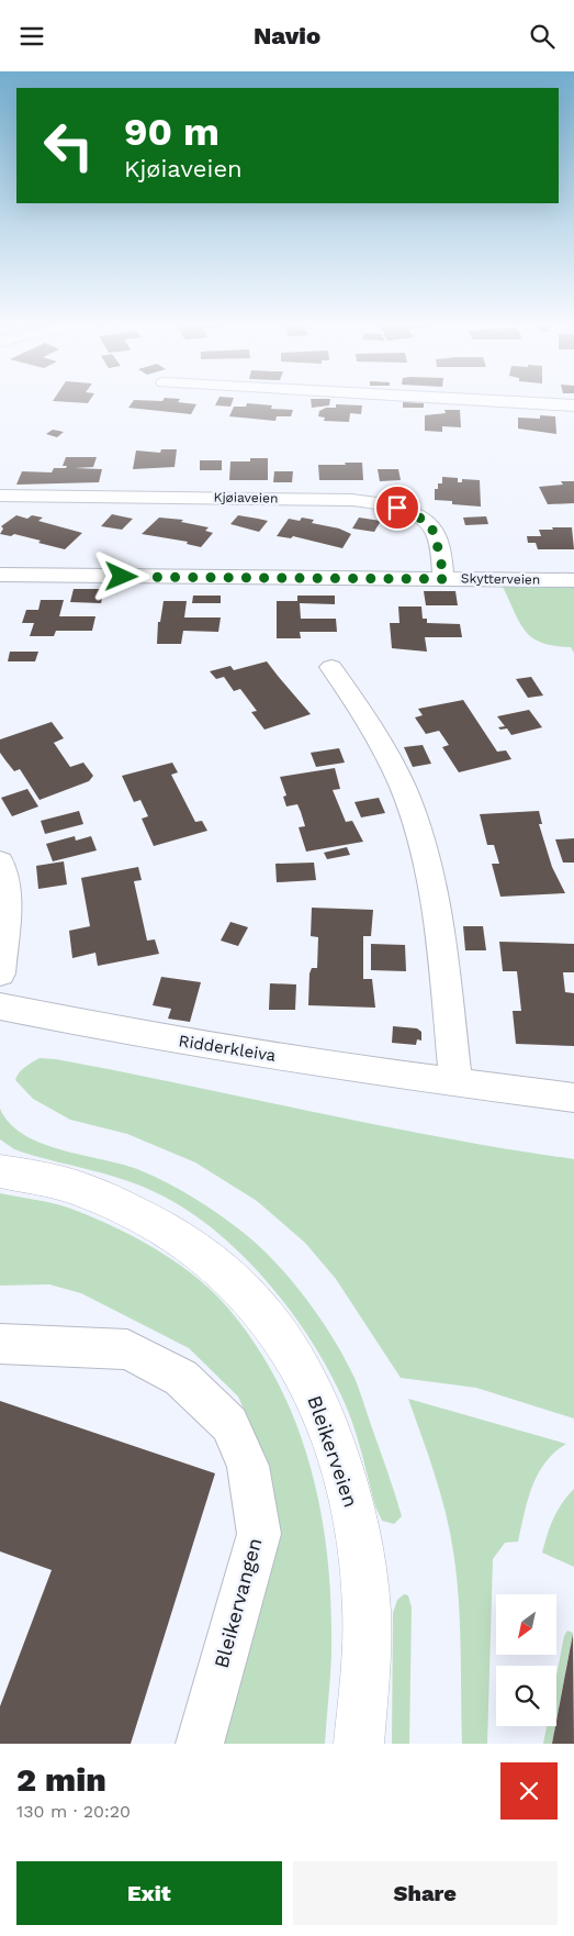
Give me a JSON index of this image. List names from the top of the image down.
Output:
{
  "streets": {
    "main road": ["Bleikerveien"],
    "street": [
      "Kjøiaveien",
      "Skytterveien",
      "Ridderkleiva",
      "Bleikervangen"
    ]
  },
  "crossings": [
    ["Kjøiaveien", "Skytterveien"]
  ],
  "north": "bottom left",
  "page": {
    "header": "Navio",
    "turn": ["90 m", "Kjøiaveien"],
    "heading": ["2 min", "130 m · 20:20"],
    "buttons": ["Exit", "Share"]
  }
}
